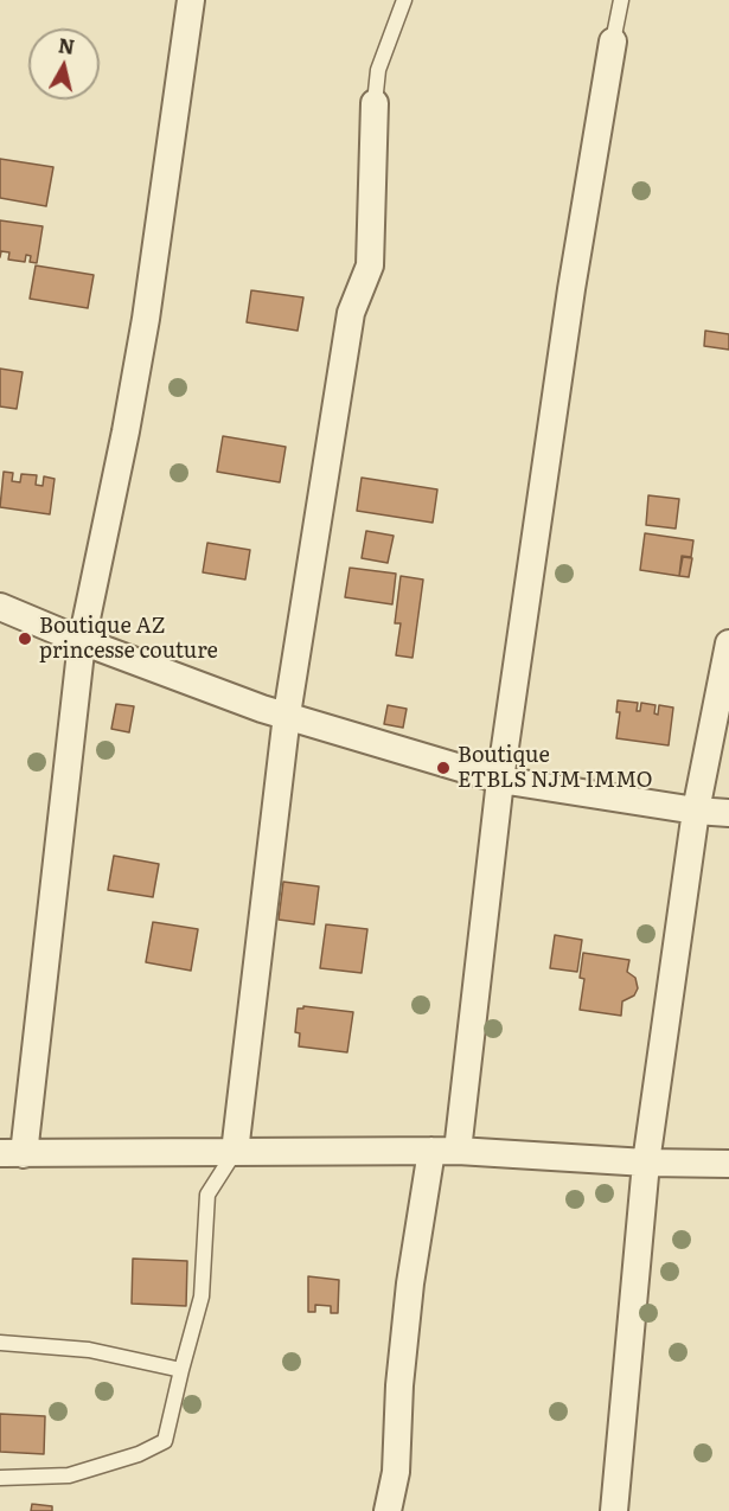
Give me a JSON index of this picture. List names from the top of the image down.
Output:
{
  "places": ["Boutique AZ princesse couture", "Boutique ETBLS NJM IMMO"],
  "north": "top"
}
